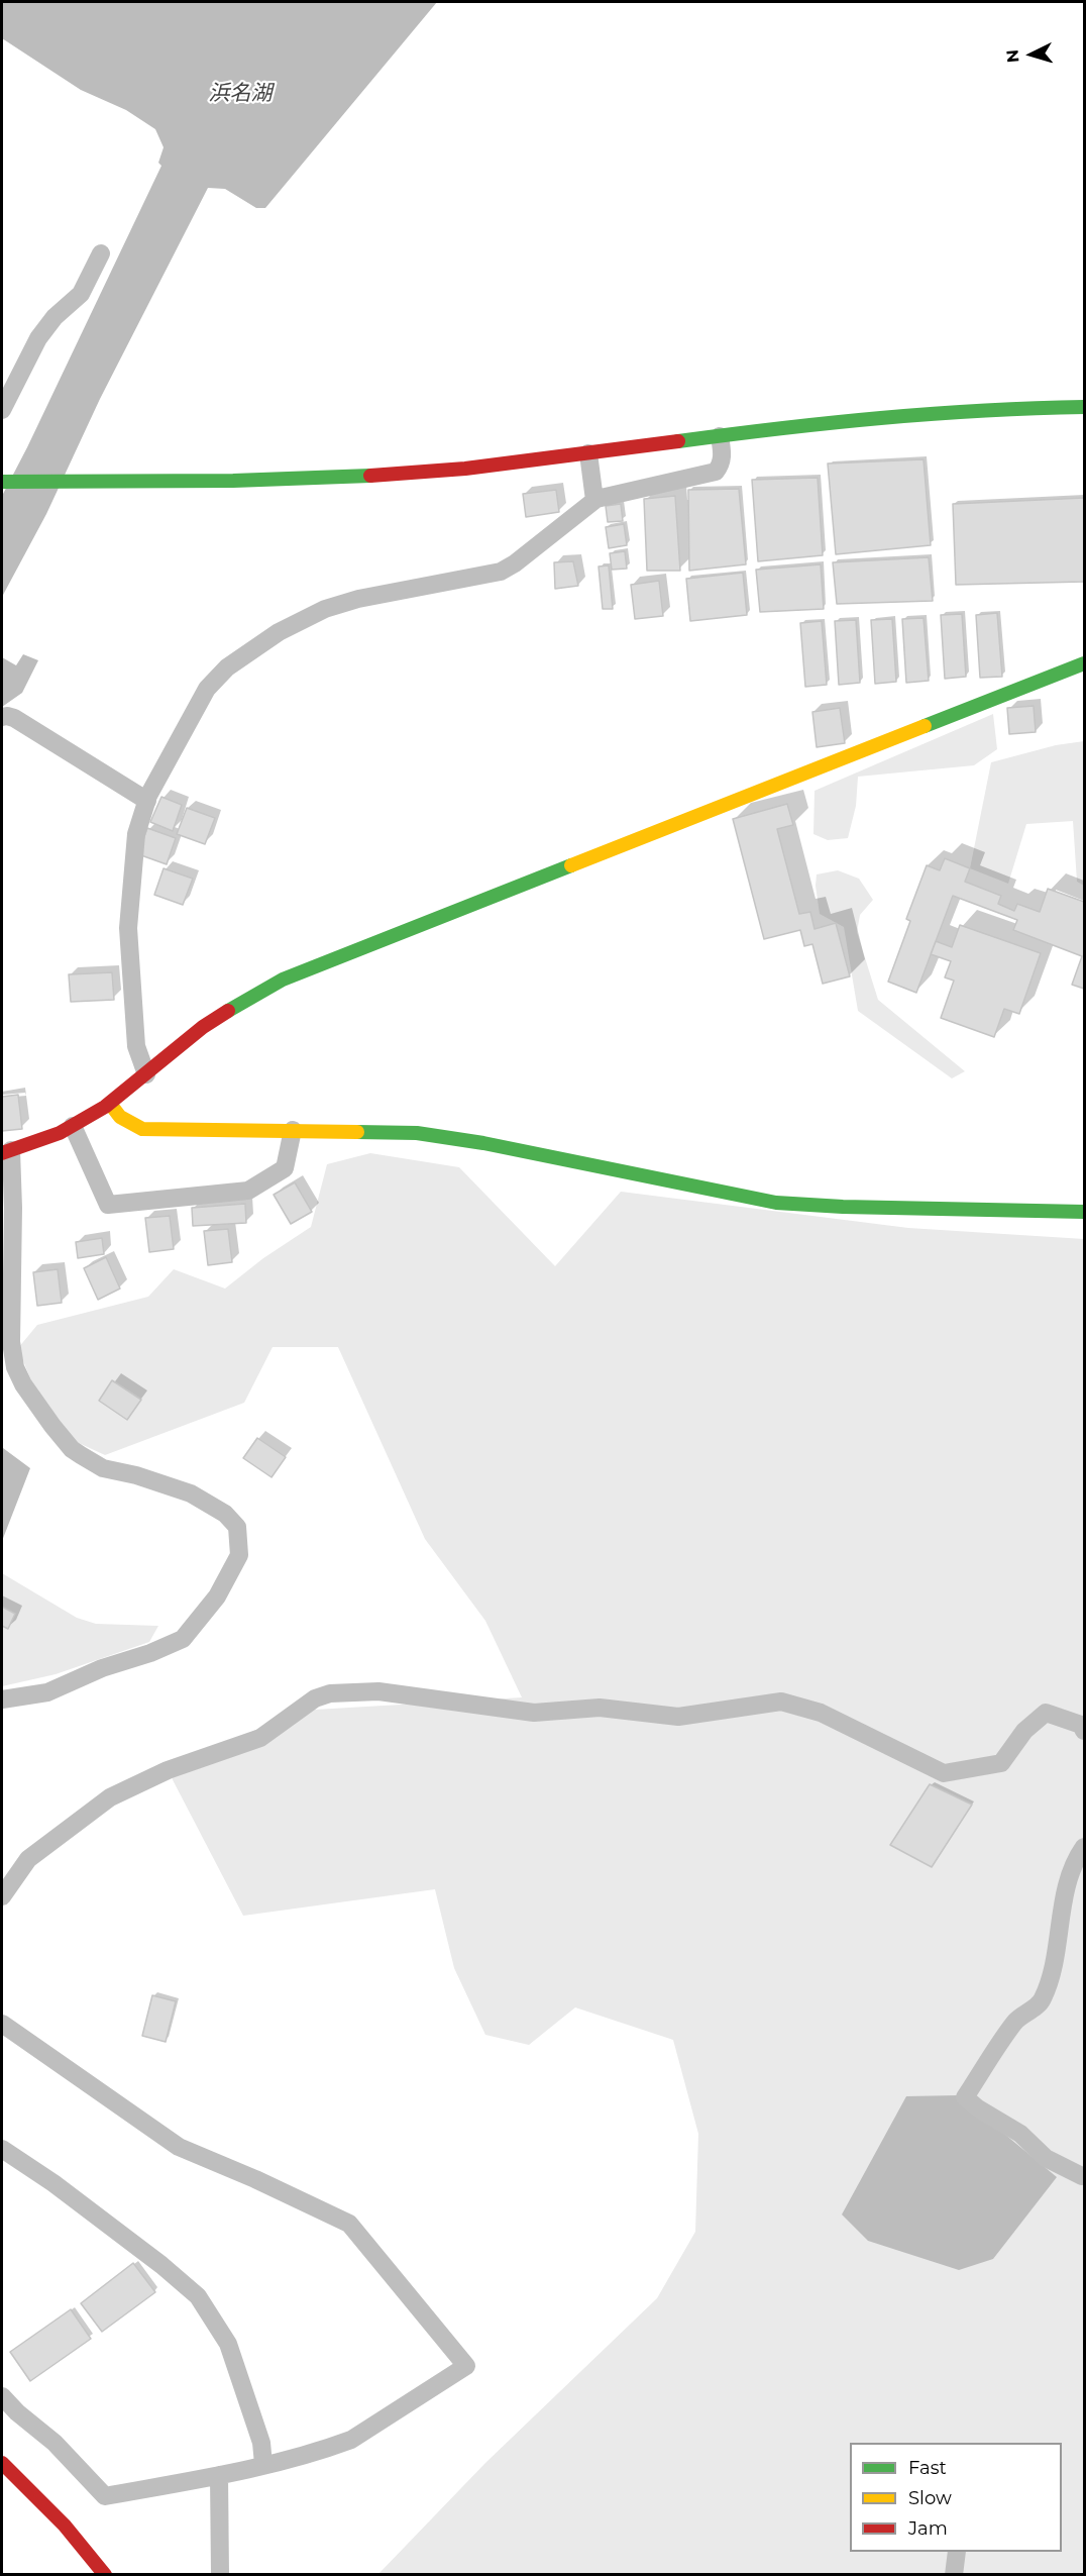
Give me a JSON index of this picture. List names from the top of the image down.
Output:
{
  "water": ["浜名湖"],
  "legend": ["Fast", "Slow", "Jam"],
  "north": "left"
}
